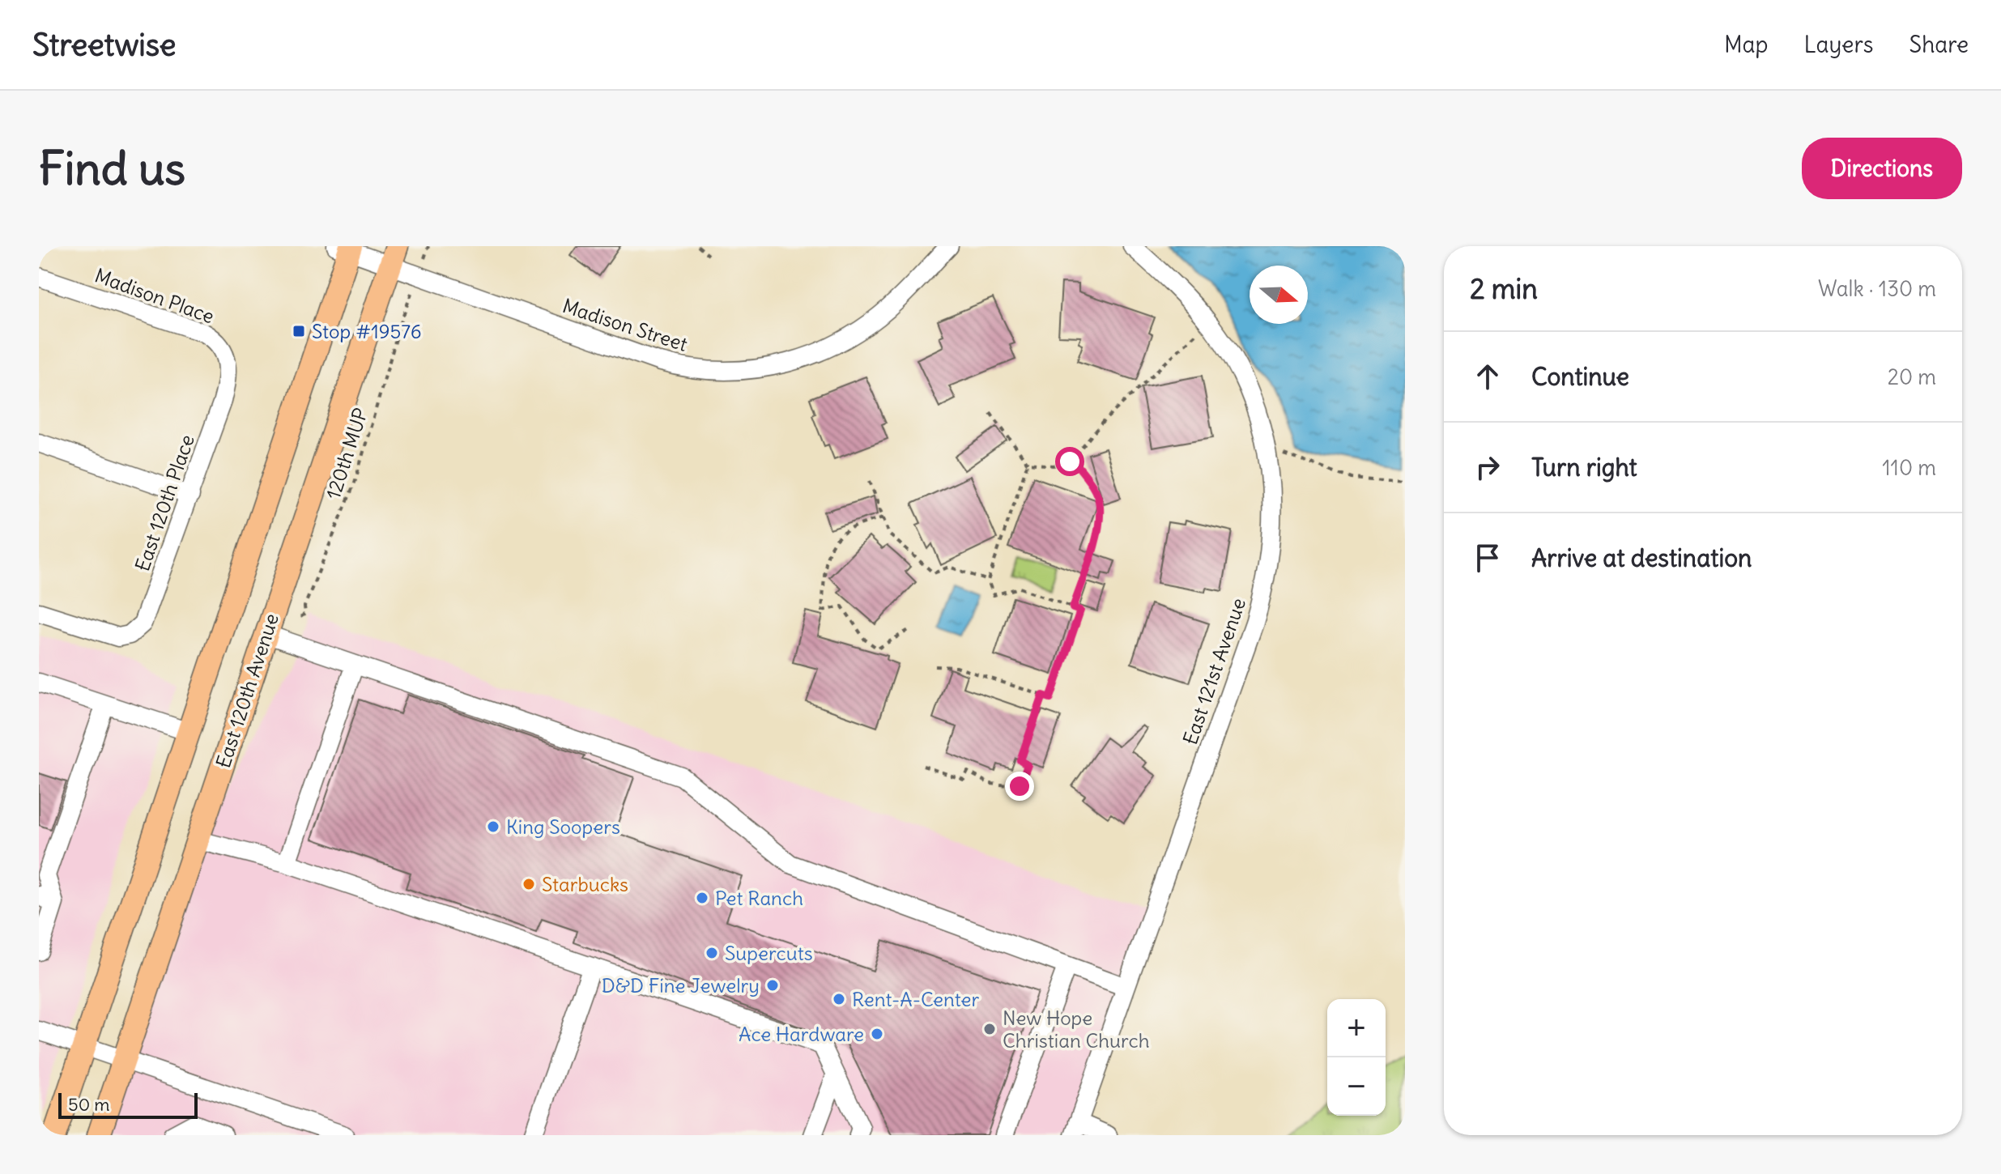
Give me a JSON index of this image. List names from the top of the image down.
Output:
{
  "streets": {
    "main road": ["East 120th Avenue"],
    "street": [
      "Madison Place",
      "Madison Street",
      "East 120th Place",
      "East 121st Avenue"
    ],
    "path": ["120th MUP"]
  },
  "crossings": [
    ["Madison Place", "East 120th Place"],
    ["Madison Street", "East 120th Avenue"]
  ],
  "places": {
    "transit": ["Stop #19576"],
    "other": [
      "King Soopers",
      "Starbucks",
      "Pet Ranch",
      "Supercuts",
      "D&D Fine Jewelry",
      "Rent-A-Center",
      "New Hope Christian Church",
      "Ace Hardware"
    ]
  },
  "scale_bar": "50 m",
  "north": "right",
  "page": {
    "header": "Streetwise",
    "nav": ["Map", "Layers", "Share"],
    "buttons": "Directions",
    "title": "Find us",
    "heading": ["2 min", "Walk · 130 m"],
    "list": [
      ["Continue", "20 m"],
      ["Turn right", "110 m"],
      "Arrive at destination"
    ],
    "map_buttons": ["+", "−"],
    "scale": "50 m"
  }
}
